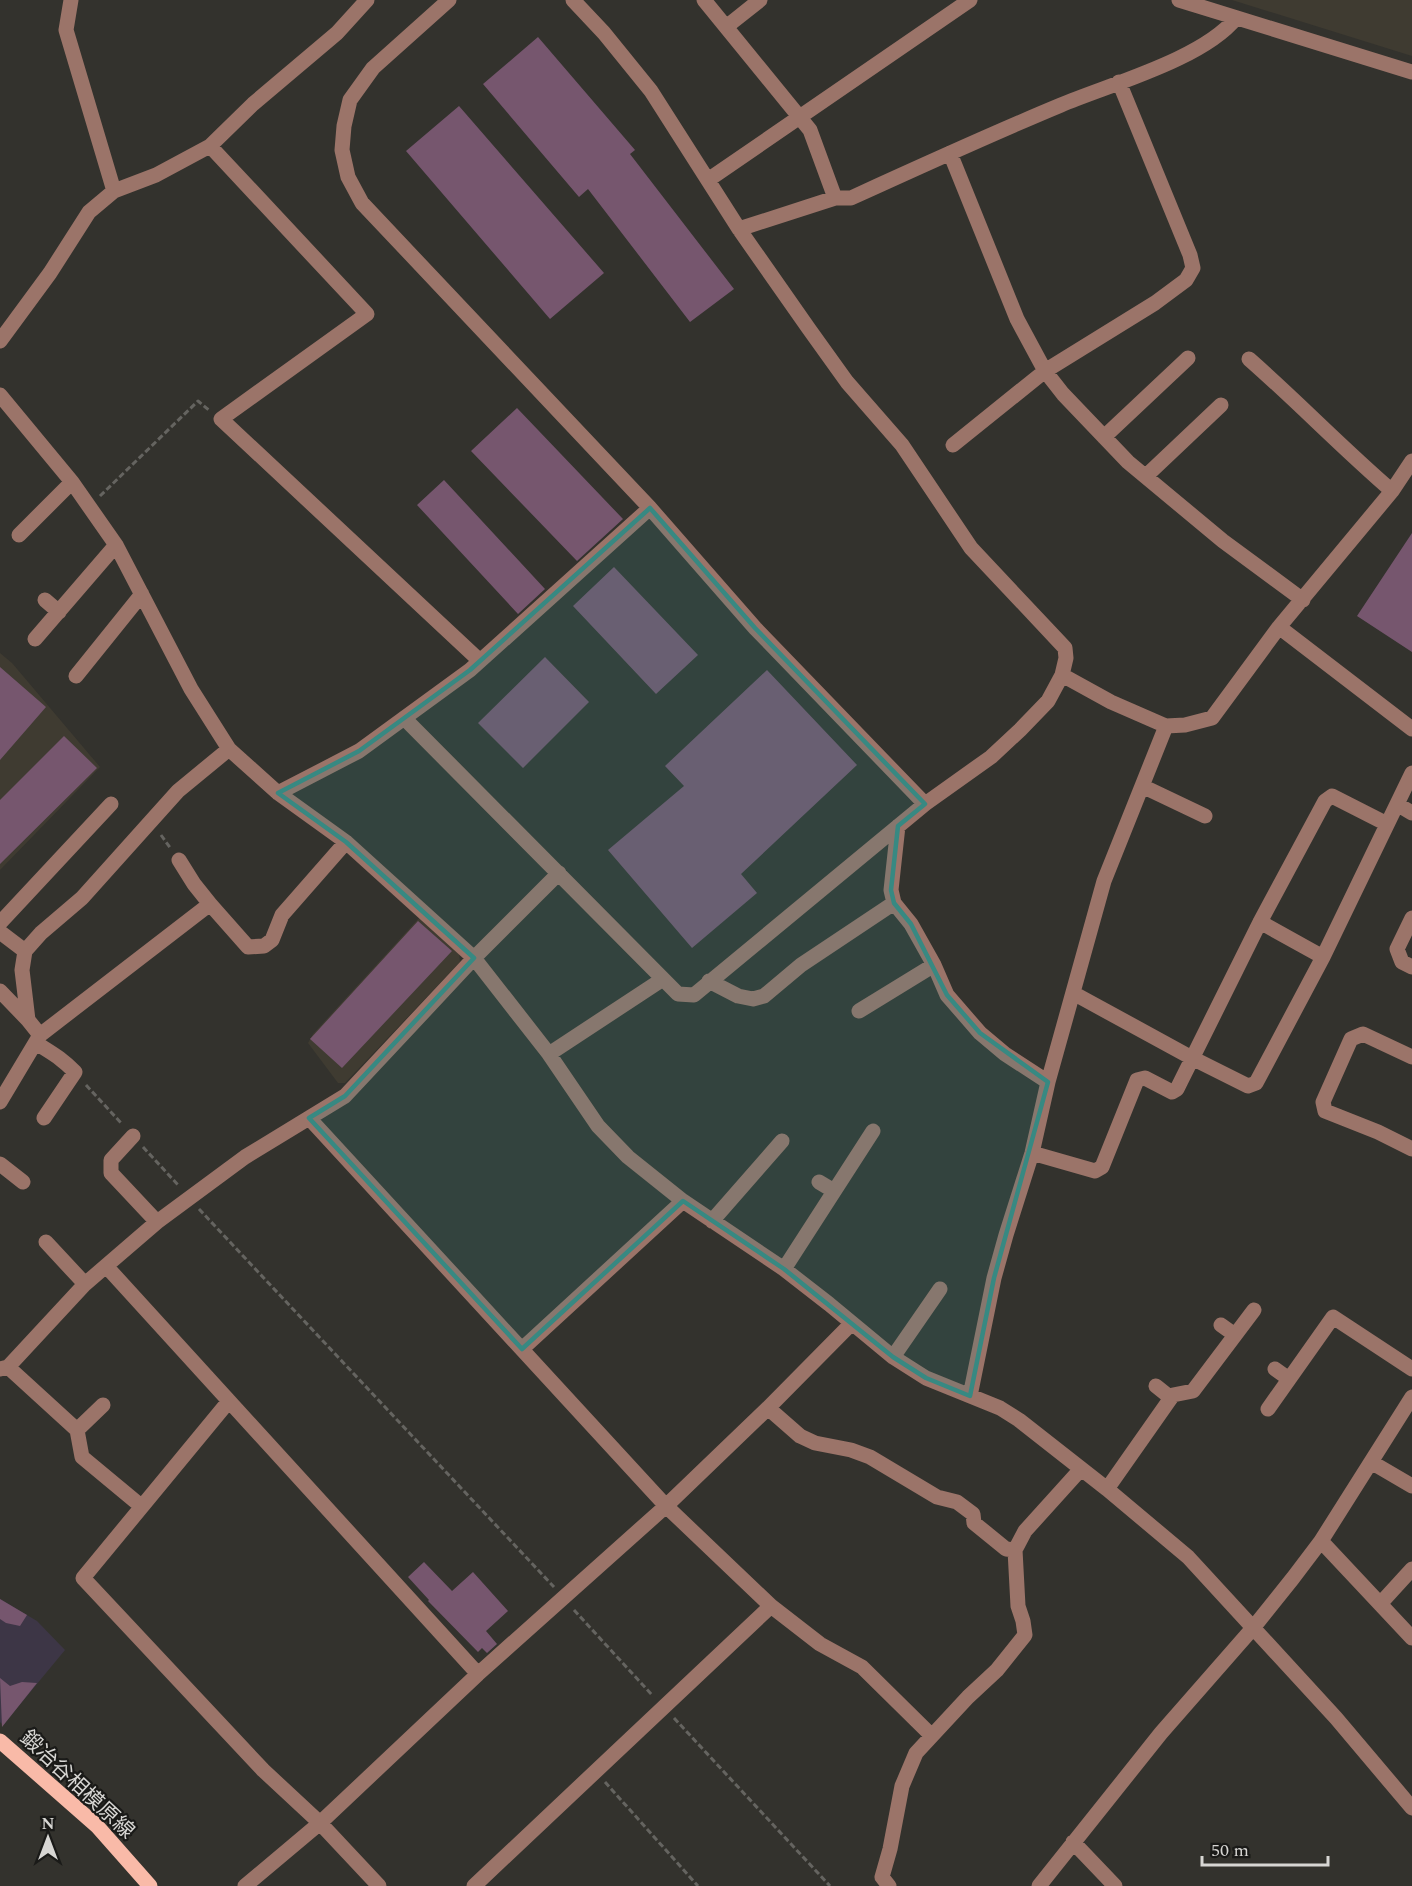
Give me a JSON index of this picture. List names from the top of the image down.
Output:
{
  "streets": {
    "main road": ["鍛冶谷相模原線"]
  },
  "scale_bar": "50 m",
  "north": "top"
}
